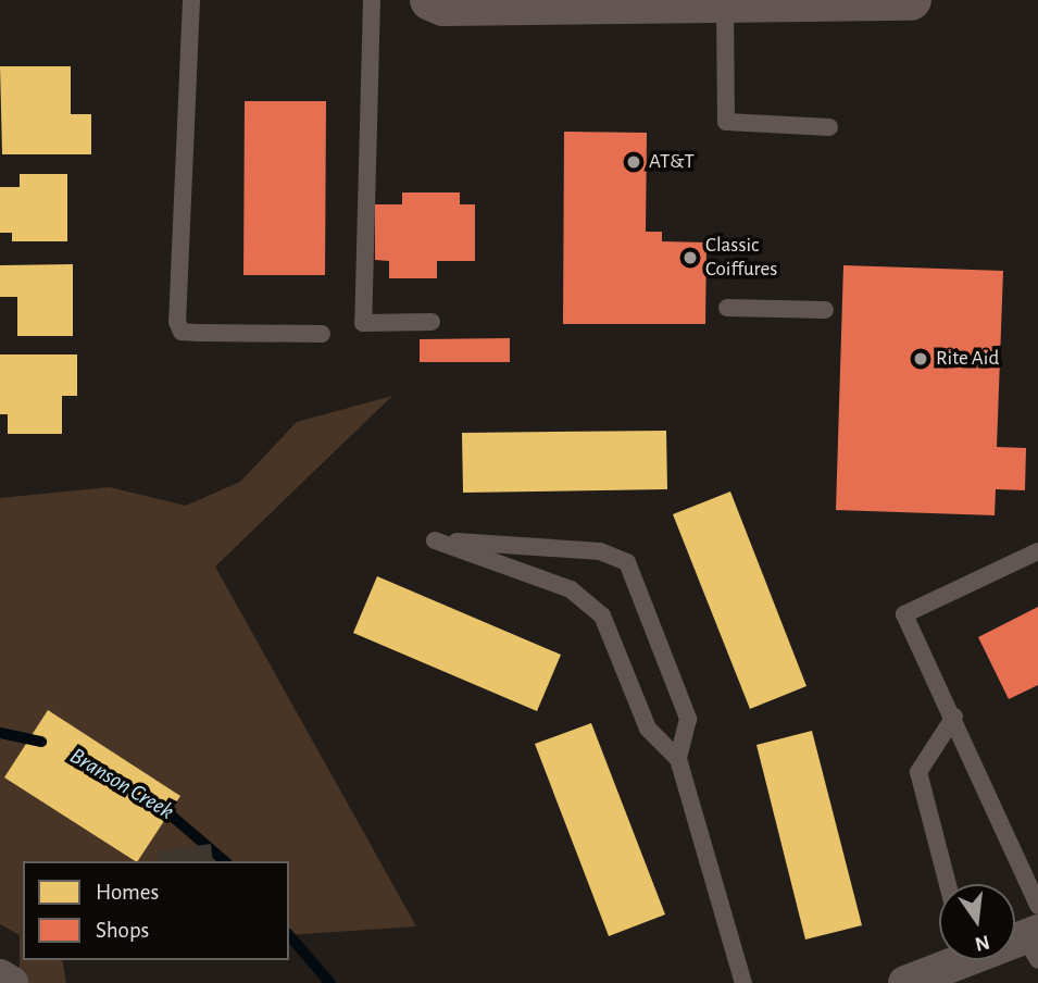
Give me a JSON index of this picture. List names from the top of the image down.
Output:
{
  "water": ["Branson Creek"],
  "places": ["AT&T", "Classic Coiffures", "Rite Aid"],
  "legend": ["Homes", "Shops"],
  "north": "bottom"
}
